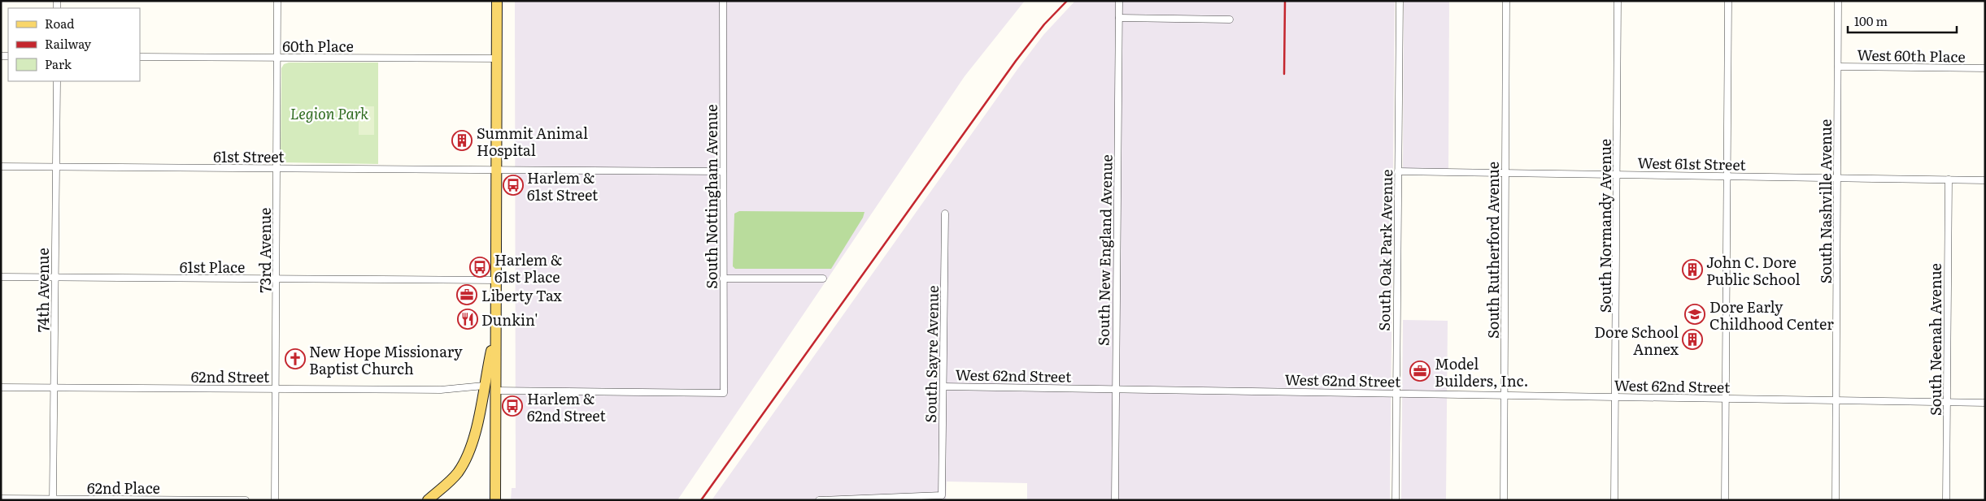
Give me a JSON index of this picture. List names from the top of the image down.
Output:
{
  "streets": {
    "street": [
      "60th Place",
      "West 60th Place",
      "61st Street",
      "West 61st Street",
      "South Nottingham Avenue",
      "South Nashville Avenue",
      "South Normandy Avenue",
      "73rd Avenue",
      "South New England Avenue",
      "South Oak Park Avenue",
      "South Rutherford Avenue",
      "61st Place",
      "74th Avenue",
      "South Neenah Avenue",
      "South Sayre Avenue",
      "West 62nd Street",
      "62nd Street",
      "62nd Place"
    ]
  },
  "crossings": [
    ["60th Place", "73rd Avenue"],
    ["West 60th Place", "South Nashville Avenue"],
    ["61st Street", "73rd Avenue"],
    ["61st Street", "74th Avenue"],
    ["West 61st Street", "South Nashville Avenue"],
    ["West 61st Street", "South Normandy Avenue"],
    ["West 61st Street", "South Oak Park Avenue"],
    ["West 61st Street", "South Rutherford Avenue"],
    ["West 61st Street", "South Neenah Avenue"],
    ["South Nashville Avenue", "West 62nd Street"],
    ["South Normandy Avenue", "West 62nd Street"],
    ["73rd Avenue", "61st Place"],
    ["73rd Avenue", "62nd Street"],
    ["South New England Avenue", "West 62nd Street"],
    ["South Oak Park Avenue", "West 62nd Street"],
    ["South Rutherford Avenue", "West 62nd Street"],
    ["61st Place", "74th Avenue"],
    ["74th Avenue", "62nd Street"],
    ["74th Avenue", "62nd Place"],
    ["South Neenah Avenue", "West 62nd Street"],
    ["South Sayre Avenue", "West 62nd Street"]
  ],
  "parks": ["Legion Park"],
  "places": {
    "building": ["Summit Animal Hospital", "John C. Dore Public School", "Dore School Annex"],
    "bus stop": ["Harlem & 61st Street", "Harlem & 61st Place", "Harlem & 62nd Street"],
    "office": ["Liberty Tax", "Model Builders, Inc."],
    "school or university": ["Dore Early Childhood Center"],
    "restaurant": ["Dunkin'"],
    "church": ["New Hope Missionary Baptist Church"]
  },
  "legend": ["Road", "Railway", "Park"],
  "scale_bar": "100 m"
}
